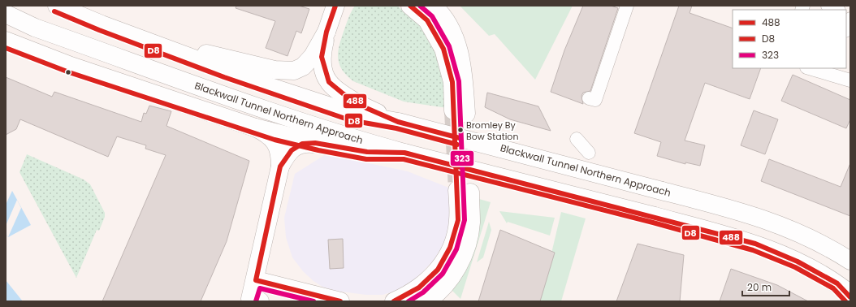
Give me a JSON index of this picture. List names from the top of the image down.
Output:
{
  "streets": {
    "main road": ["Blackwall Tunnel Northern Approach"]
  },
  "places": ["Bromley By Bow Station"],
  "lines": ["transit line 488", "transit line 323", "transit line D8"],
  "legend": ["488", "D8", "323"],
  "scale_bar": "20 m"
}
